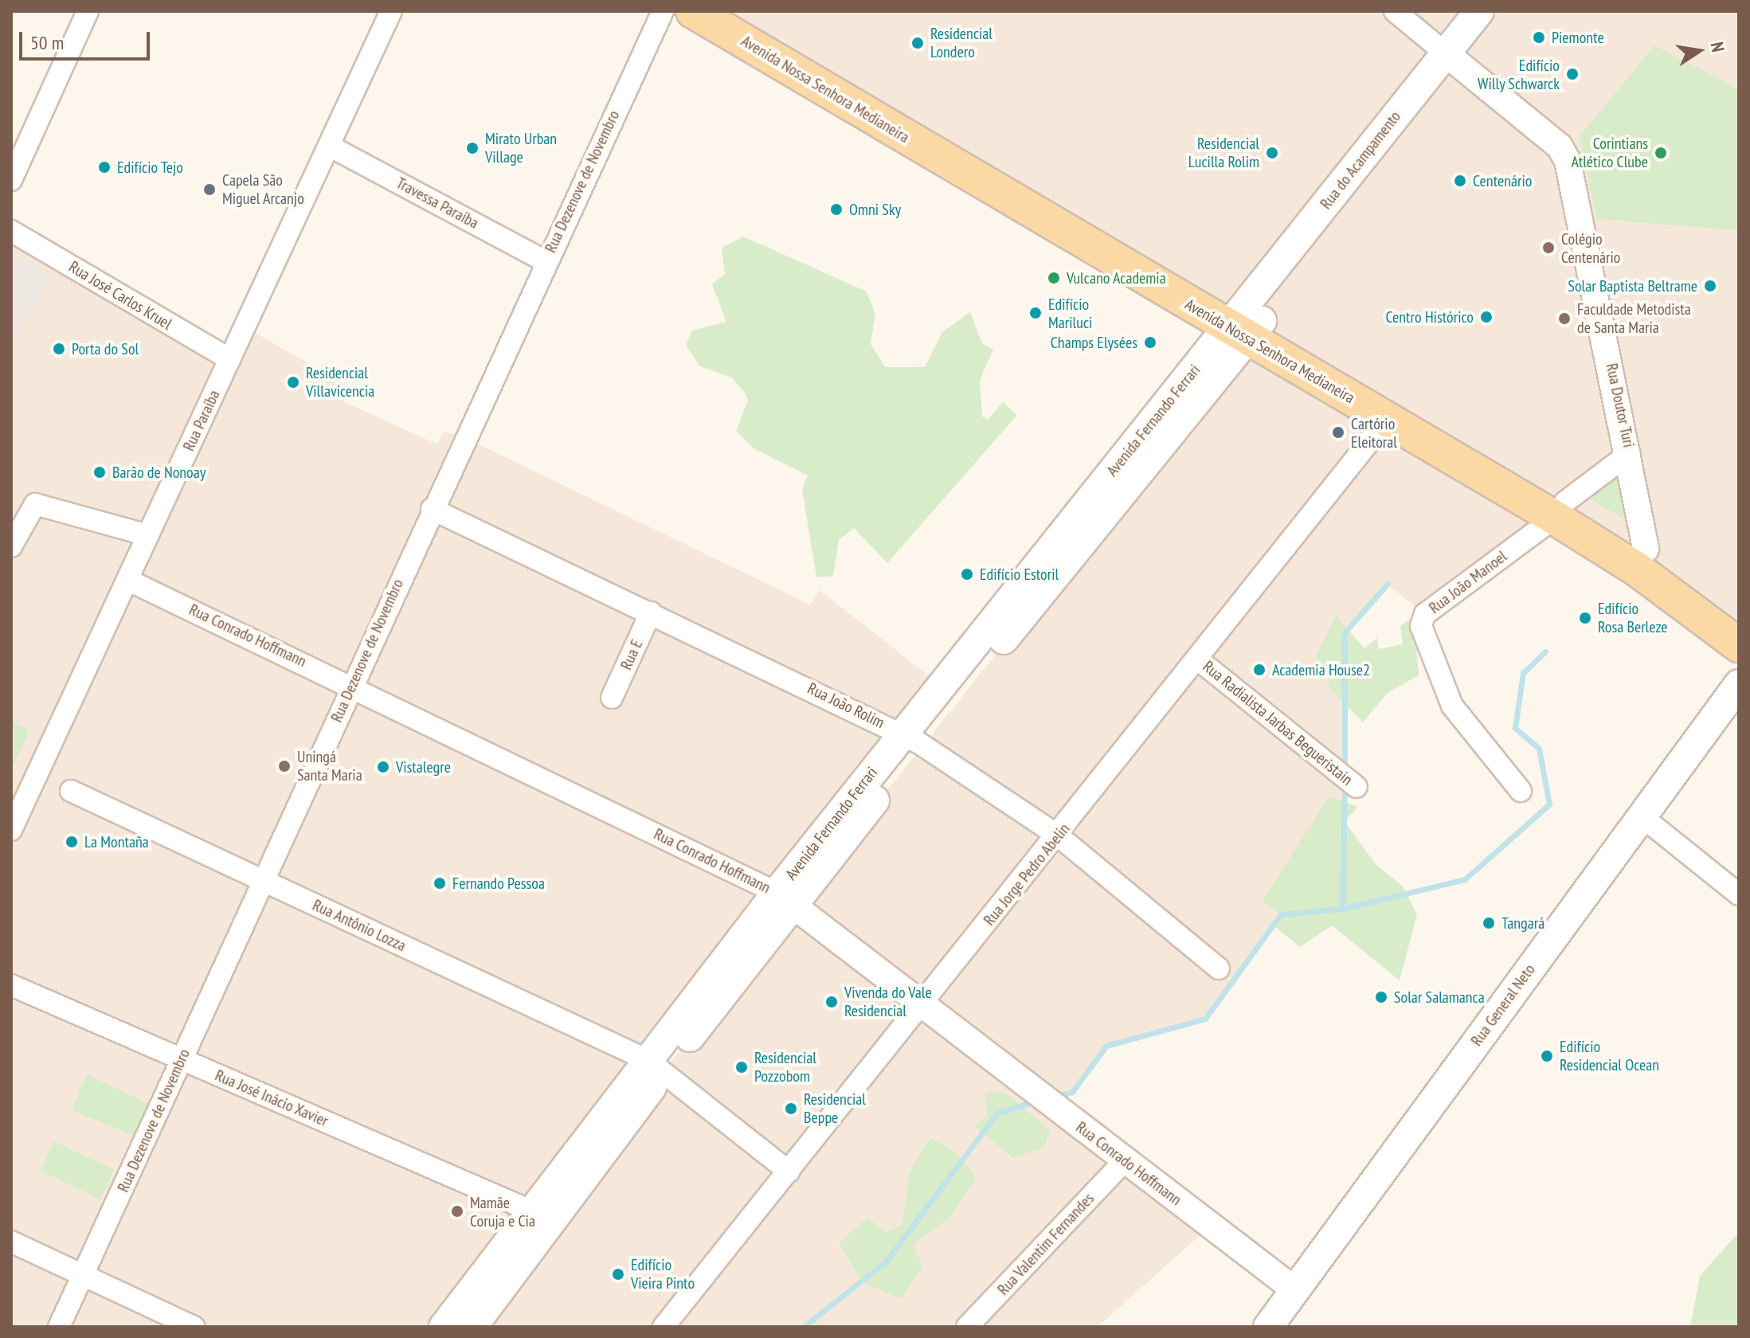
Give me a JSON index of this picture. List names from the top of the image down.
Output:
{
  "streets": {
    "main road": [
      "Avenida Nossa Senhora Medianeira",
      "Rua do Acampamento",
      "Avenida Fernando Ferrari",
      "Rua General Neto"
    ],
    "street": [
      "Rua Dezenove de Novembro",
      "Travessa Paraíba",
      "Rua José Carlos Kruel",
      "Rua Doutor Turi",
      "Rua Paraíba",
      "Rua João Manoel",
      "Rua Conrado Hoffmann",
      "Rua E",
      "Rua João Rolim",
      "Rua Radialista Jarbas Begueristain",
      "Rua Jorge Pedro Abelin",
      "Rua Antônio Lozza",
      "Rua José Inácio Xavier",
      "Rua Valentim Fernandes"
    ]
  },
  "crossings": [
    ["Avenida Nossa Senhora Medianeira", "Rua do Acampamento"],
    ["Avenida Nossa Senhora Medianeira", "Rua Doutor Turi"],
    ["Avenida Nossa Senhora Medianeira", "Avenida Fernando Ferrari"],
    ["Avenida Nossa Senhora Medianeira", "Rua João Manoel"],
    ["Avenida Nossa Senhora Medianeira", "Rua Jorge Pedro Abelin"],
    ["Rua do Acampamento", "Rua Doutor Turi"],
    ["Rua do Acampamento", "Avenida Fernando Ferrari"],
    ["Rua Dezenove de Novembro", "Travessa Paraíba"],
    ["Rua Dezenove de Novembro", "Rua Conrado Hoffmann"],
    ["Rua Dezenove de Novembro", "Rua João Rolim"],
    ["Rua Dezenove de Novembro", "Rua Antônio Lozza"],
    ["Rua Dezenove de Novembro", "Rua José Inácio Xavier"],
    ["Travessa Paraíba", "Rua Paraíba"],
    ["Rua José Carlos Kruel", "Rua Paraíba"],
    ["Rua Doutor Turi", "Rua João Manoel"],
    ["Rua Paraíba", "Rua Conrado Hoffmann"],
    ["Avenida Fernando Ferrari", "Rua Conrado Hoffmann"],
    ["Avenida Fernando Ferrari", "Rua João Rolim"],
    ["Avenida Fernando Ferrari", "Rua Antônio Lozza"],
    ["Avenida Fernando Ferrari", "Rua José Inácio Xavier"],
    ["Rua Conrado Hoffmann", "Rua Jorge Pedro Abelin"],
    ["Rua Conrado Hoffmann", "Rua General Neto"],
    ["Rua Conrado Hoffmann", "Rua Valentim Fernandes"],
    ["Rua E", "Rua João Rolim"],
    ["Rua João Rolim", "Rua Jorge Pedro Abelin"],
    ["Rua Radialista Jarbas Begueristain", "Rua Jorge Pedro Abelin"],
    ["Rua Jorge Pedro Abelin", "Rua Antônio Lozza"]
  ],
  "places": [
    "Piemonte",
    "Residencial Londero",
    "Edifício Willy Schwarck",
    "Mirato Urban Village",
    "Residencial Lucilla Rolim",
    "Corintians Atlético Clube",
    "Edifício Tejo",
    "Centenário",
    "Capela São Miguel Arcanjo",
    "Omni Sky",
    "Colégio Centenário",
    "Vulcano Academia",
    "Solar Baptista Beltrame",
    "Edifício Mariluci",
    "Centro Histórico",
    "Faculdade Metodista de Santa Maria",
    "Champs Elysées",
    "Porta do Sol",
    "Residencial Villavicencia",
    "Cartório Eleitoral",
    "Barão de Nonoay",
    "Edifício Estoril",
    "Edifício Rosa Berleze",
    "Academia House2",
    "Uningá Santa Maria",
    "Vistalegre",
    "La Montaña",
    "Fernando Pessoa",
    "Tangará",
    "Solar Salamanca",
    "Vivenda do Vale Residencial",
    "Edifício Residencial Ocean",
    "Residencial Pozzobom",
    "Residencial Beppe",
    "Mamãe Coruja e Cia",
    "Edifício Vieira Pinto"
  ],
  "scale_bar": "50 m",
  "north": "right"
}
